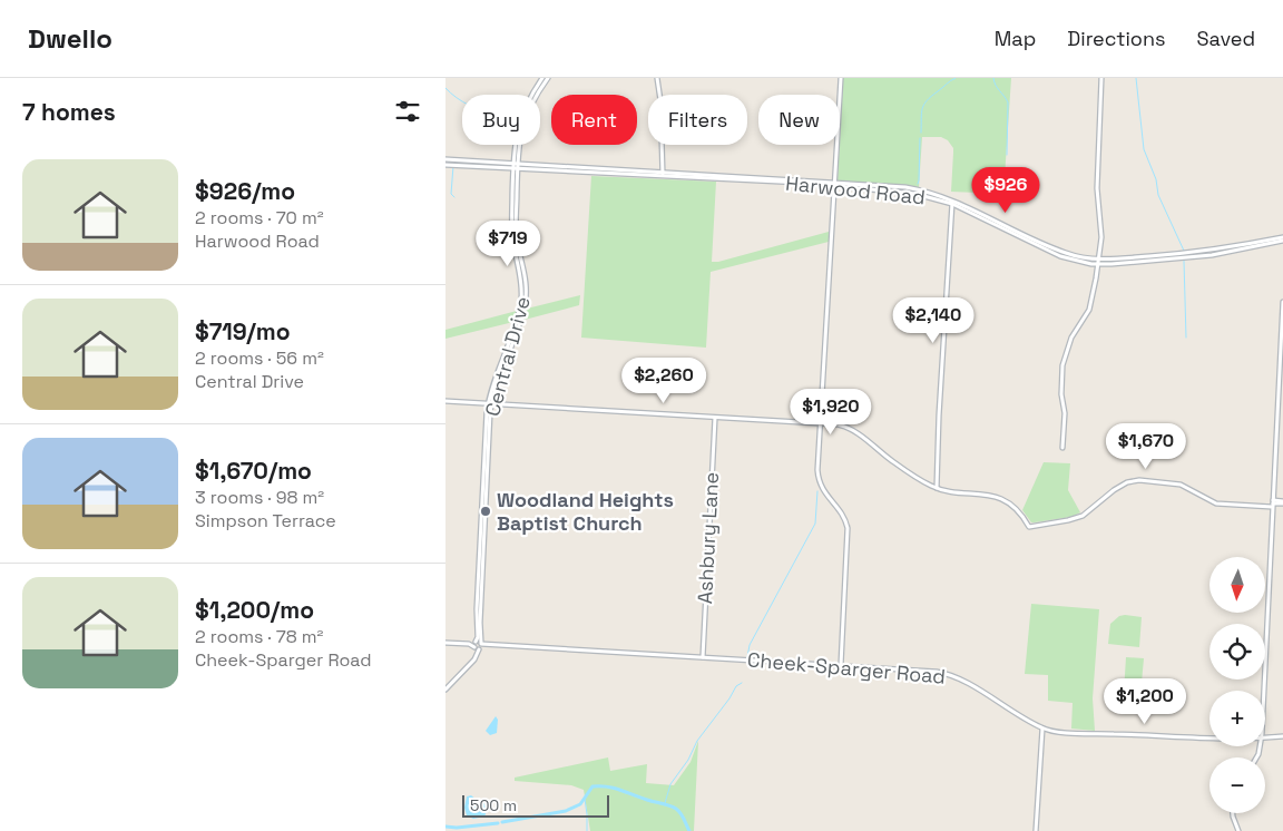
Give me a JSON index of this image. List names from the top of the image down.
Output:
{
  "streets": {
    "main road": [
      "Harwood Road",
      "Central Drive",
      "Ashbury Lane",
      "Cheek-Sparger Road"
    ]
  },
  "crossings": [
    ["Harwood Road", "Central Drive"],
    ["Central Drive", "Cheek-Sparger Road"],
    ["Ashbury Lane", "Cheek-Sparger Road"]
  ],
  "places": ["Woodland Heights Baptist Church"],
  "scale_bar": "500 m",
  "north": "bottom",
  "page": {
    "header": "Dwello",
    "nav": ["Map", "Directions", "Saved"],
    "heading": "7 homes",
    "chip": [
      "Buy",
      "Rent",
      "Filters",
      "New"
    ],
    "list": [
      {
        "name": "$926/mo",
        "note": "2 rooms · 70 m² · Harwood Road"
      },
      {
        "name": "$719/mo",
        "note": "2 rooms · 56 m² · Central Drive"
      },
      {
        "name": "$1,670/mo",
        "note": "3 rooms · 98 m² · Simpson Terrace"
      },
      {
        "name": "$1,200/mo",
        "note": "2 rooms · 78 m² · Cheek-Sparger Road"
      }
    ],
    "price": [
      "$926",
      "$719",
      "$2,140",
      "$2,260",
      "$1,920",
      "$1,670",
      "$1,200"
    ],
    "map_buttons": ["+", "−"],
    "scale": "500 m"
  }
}
